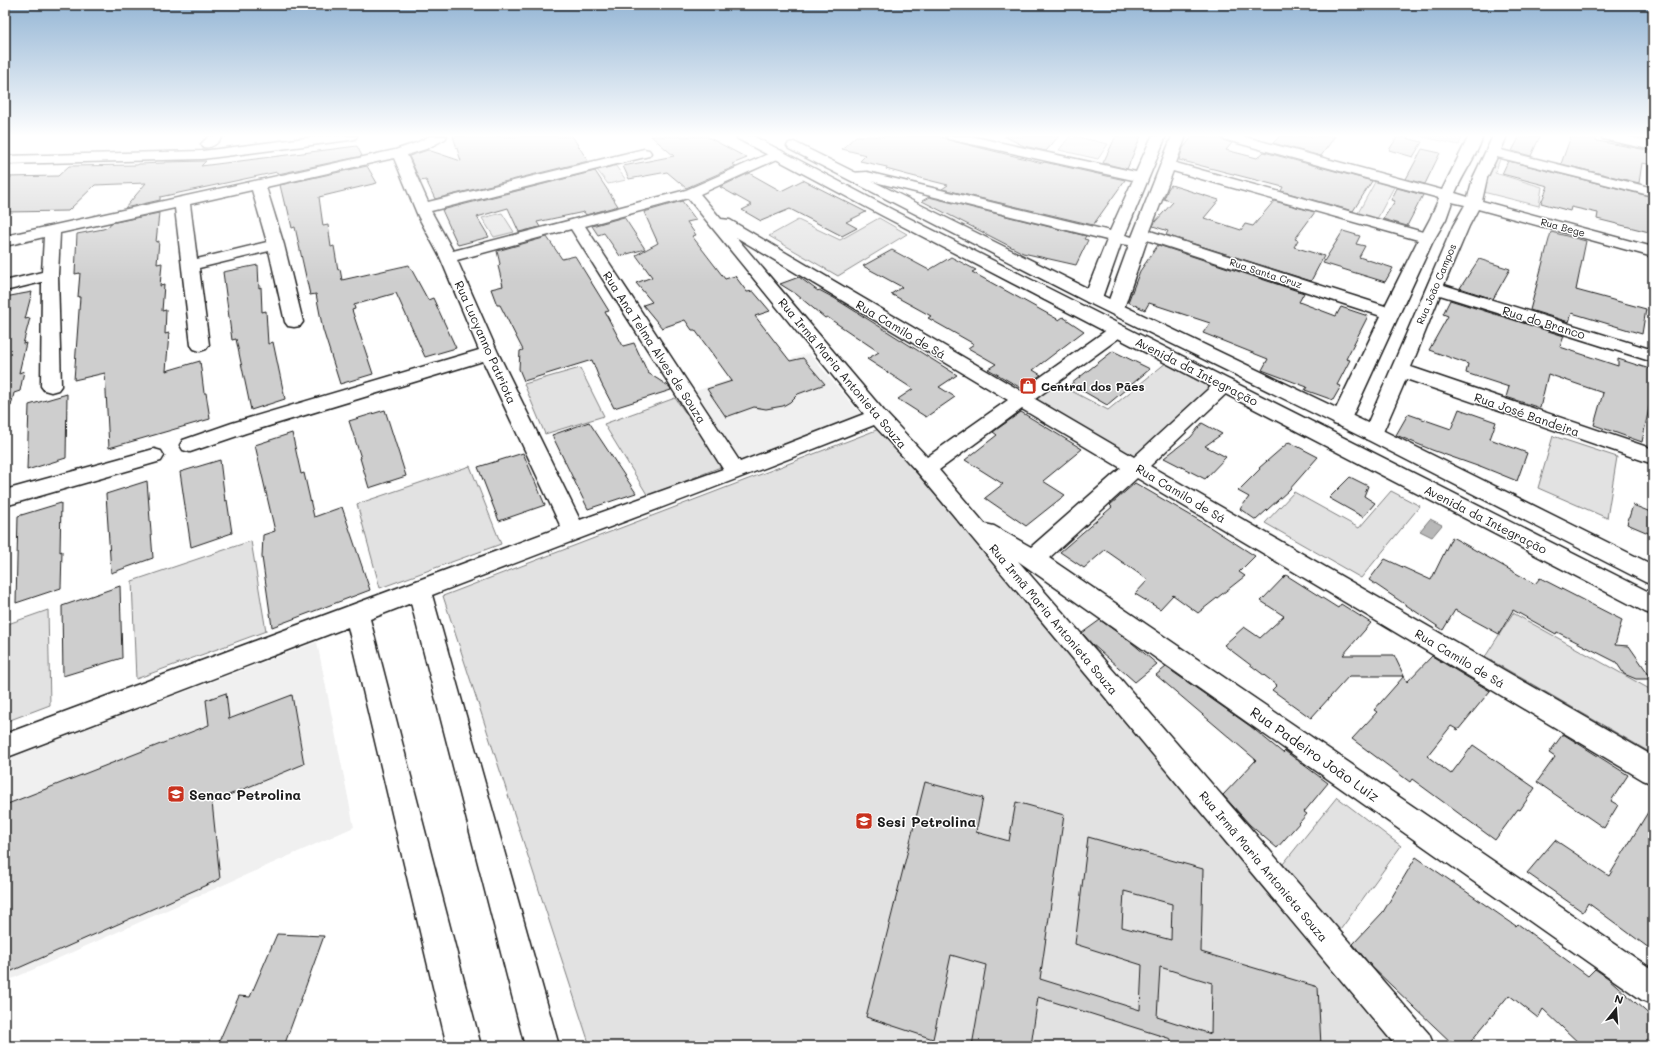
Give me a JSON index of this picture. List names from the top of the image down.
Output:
{
  "streets": {
    "street": [
      "Rua Bege",
      "Rua Santa Cruz",
      "Rua João Campos",
      "Rua do Branco",
      "Rua Camilo de Sá",
      "Rua Lucyanno Patriota",
      "Rua Ana Telma Alves de Souza",
      "Avenida da Integração",
      "Rua Irmã Maria Antonieta Souza",
      "Rua José Bandeira",
      "Rua Padeiro João Luiz"
    ]
  },
  "crossings": [
    ["Rua Bege", "Rua João Campos"],
    ["Rua João Campos", "Rua do Branco"],
    ["Rua João Campos", "Avenida da Integração"],
    ["Rua João Campos", "Rua José Bandeira"],
    ["Rua Camilo de Sá", "Rua Irmã Maria Antonieta Souza"],
    ["Rua Irmã Maria Antonieta Souza", "Rua Padeiro João Luiz"]
  ],
  "places": {
    "shop": ["Central dos Pães"],
    "school or university": ["Senac Petrolina", "Sesi Petrolina"]
  },
  "north": "top"
}
